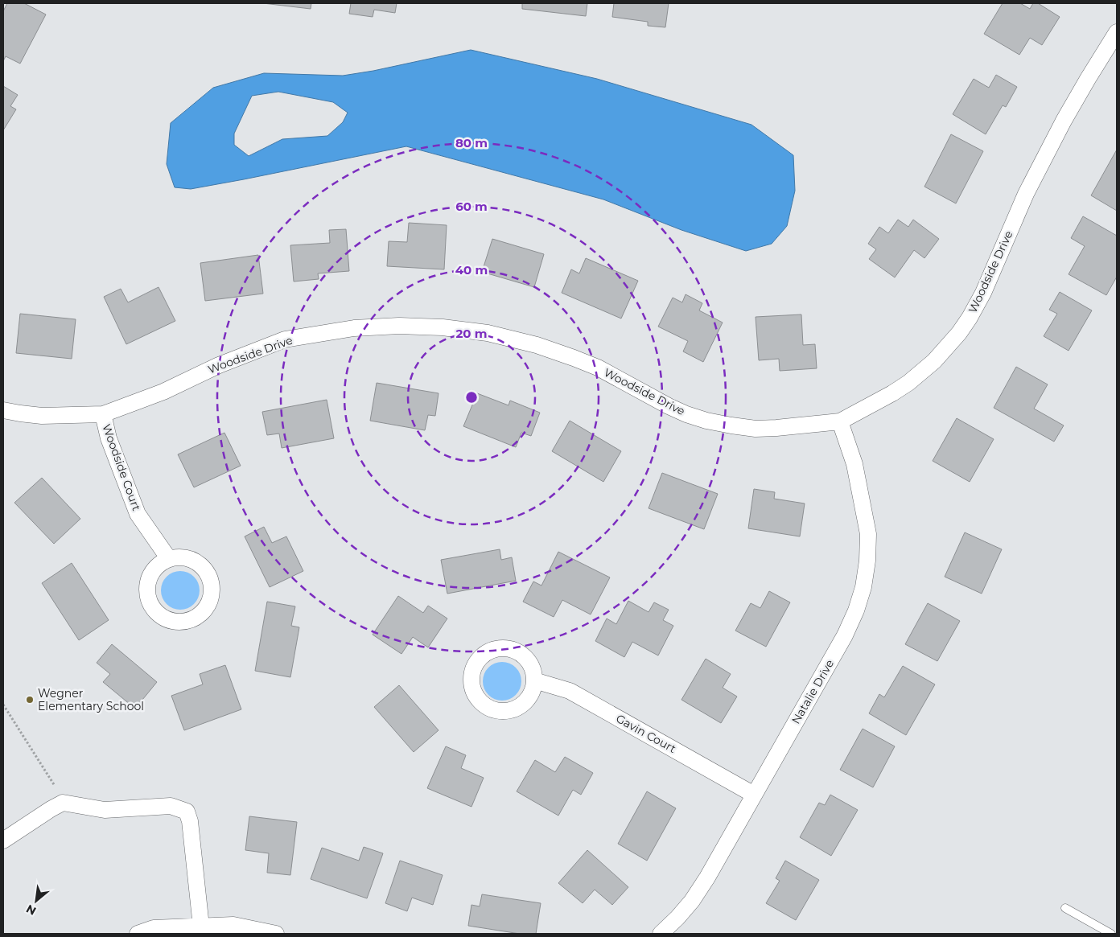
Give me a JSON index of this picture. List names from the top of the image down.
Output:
{
  "streets": {
    "street": [
      "Woodside Drive",
      "Woodside Court",
      "Natalie Drive",
      "Gavin Court"
    ]
  },
  "crossings": [
    ["Woodside Drive", "Woodside Court"],
    ["Woodside Drive", "Natalie Drive"],
    ["Natalie Drive", "Gavin Court"]
  ],
  "places": ["Wegner Elementary School"],
  "north": "bottom left",
  "rings": [
    "80 m",
    "60 m",
    "40 m",
    "20 m"
  ]
}
